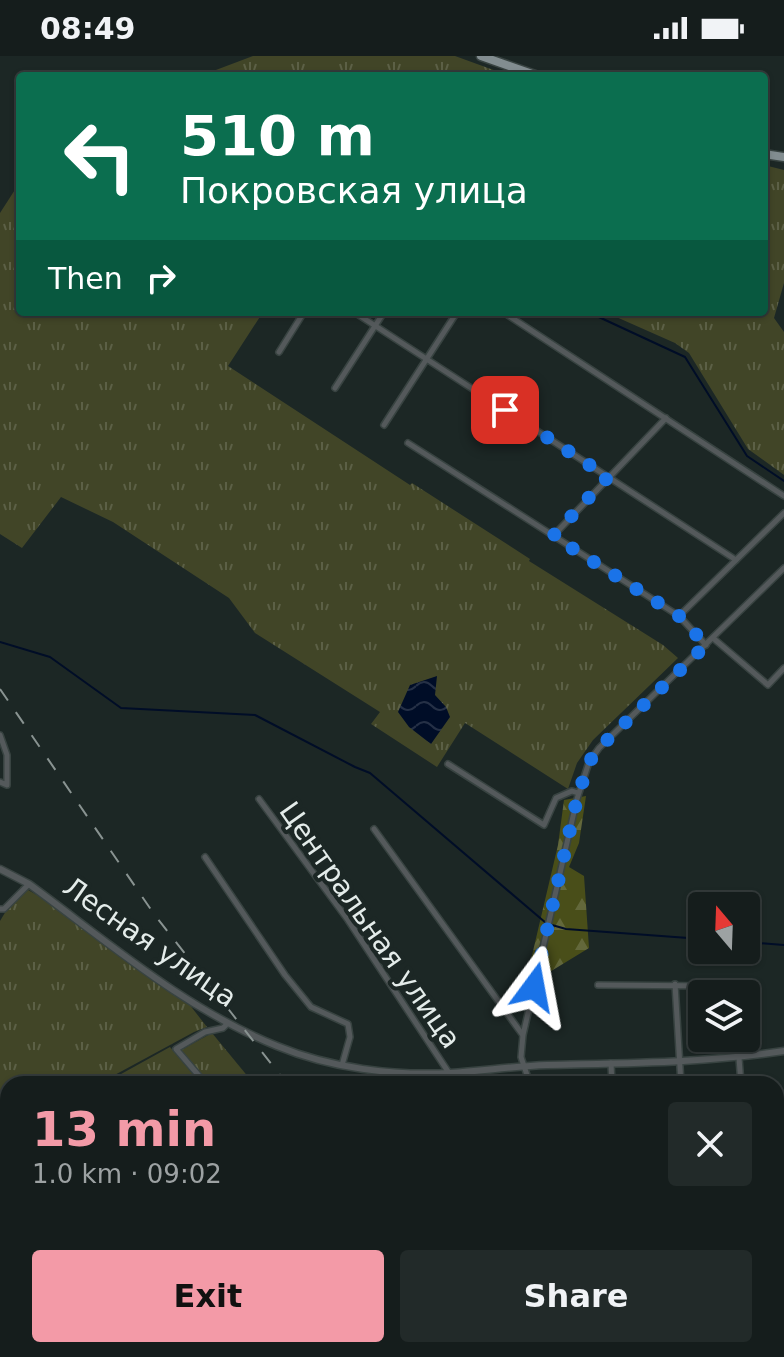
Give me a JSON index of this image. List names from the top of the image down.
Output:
{
  "streets": {
    "street": ["Центральная улица", "Лесная улица"]
  },
  "crossings": [
    ["Центральная улица", "Лесная улица"]
  ],
  "north": "top",
  "page": {
    "status": "08:49",
    "turn": ["510 m", "Покровская улица"],
    "then": "Then",
    "heading": ["13 min", "1.0 km · 09:02"],
    "buttons": ["Exit", "Share"]
  }
}
